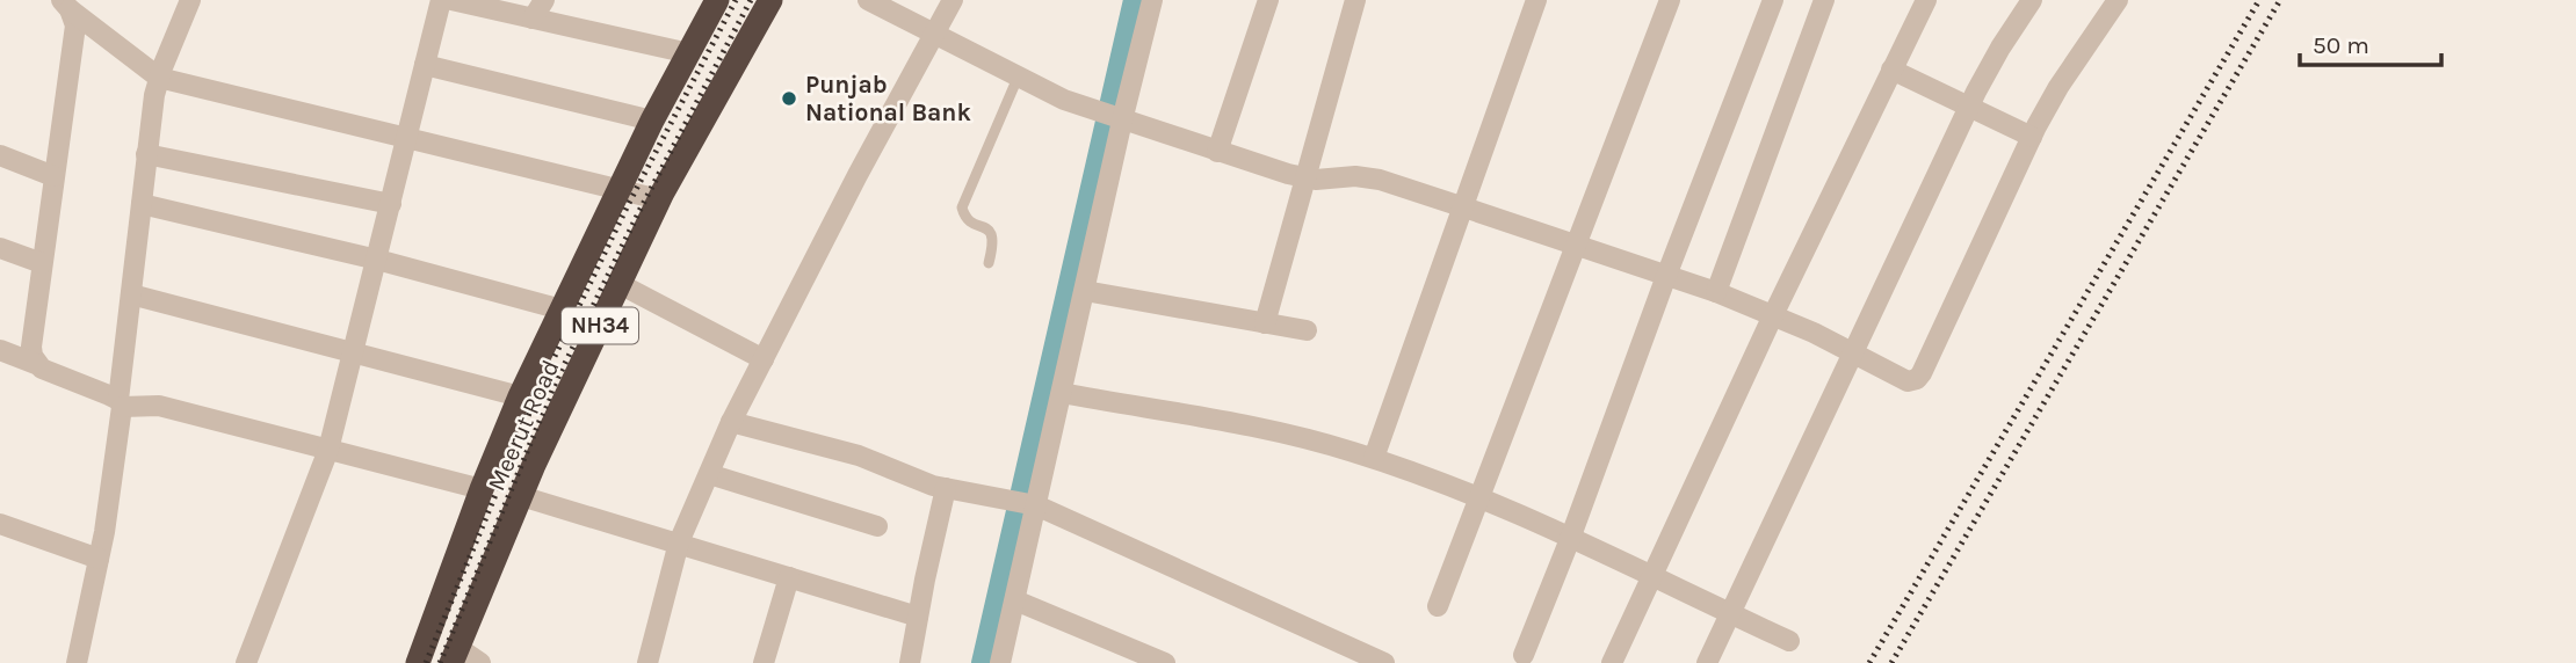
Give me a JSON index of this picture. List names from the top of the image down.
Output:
{
  "streets": {
    "highway": ["NH34", "Meerut Road"]
  },
  "places": ["Punjab National Bank"],
  "scale_bar": "50 m"
}
